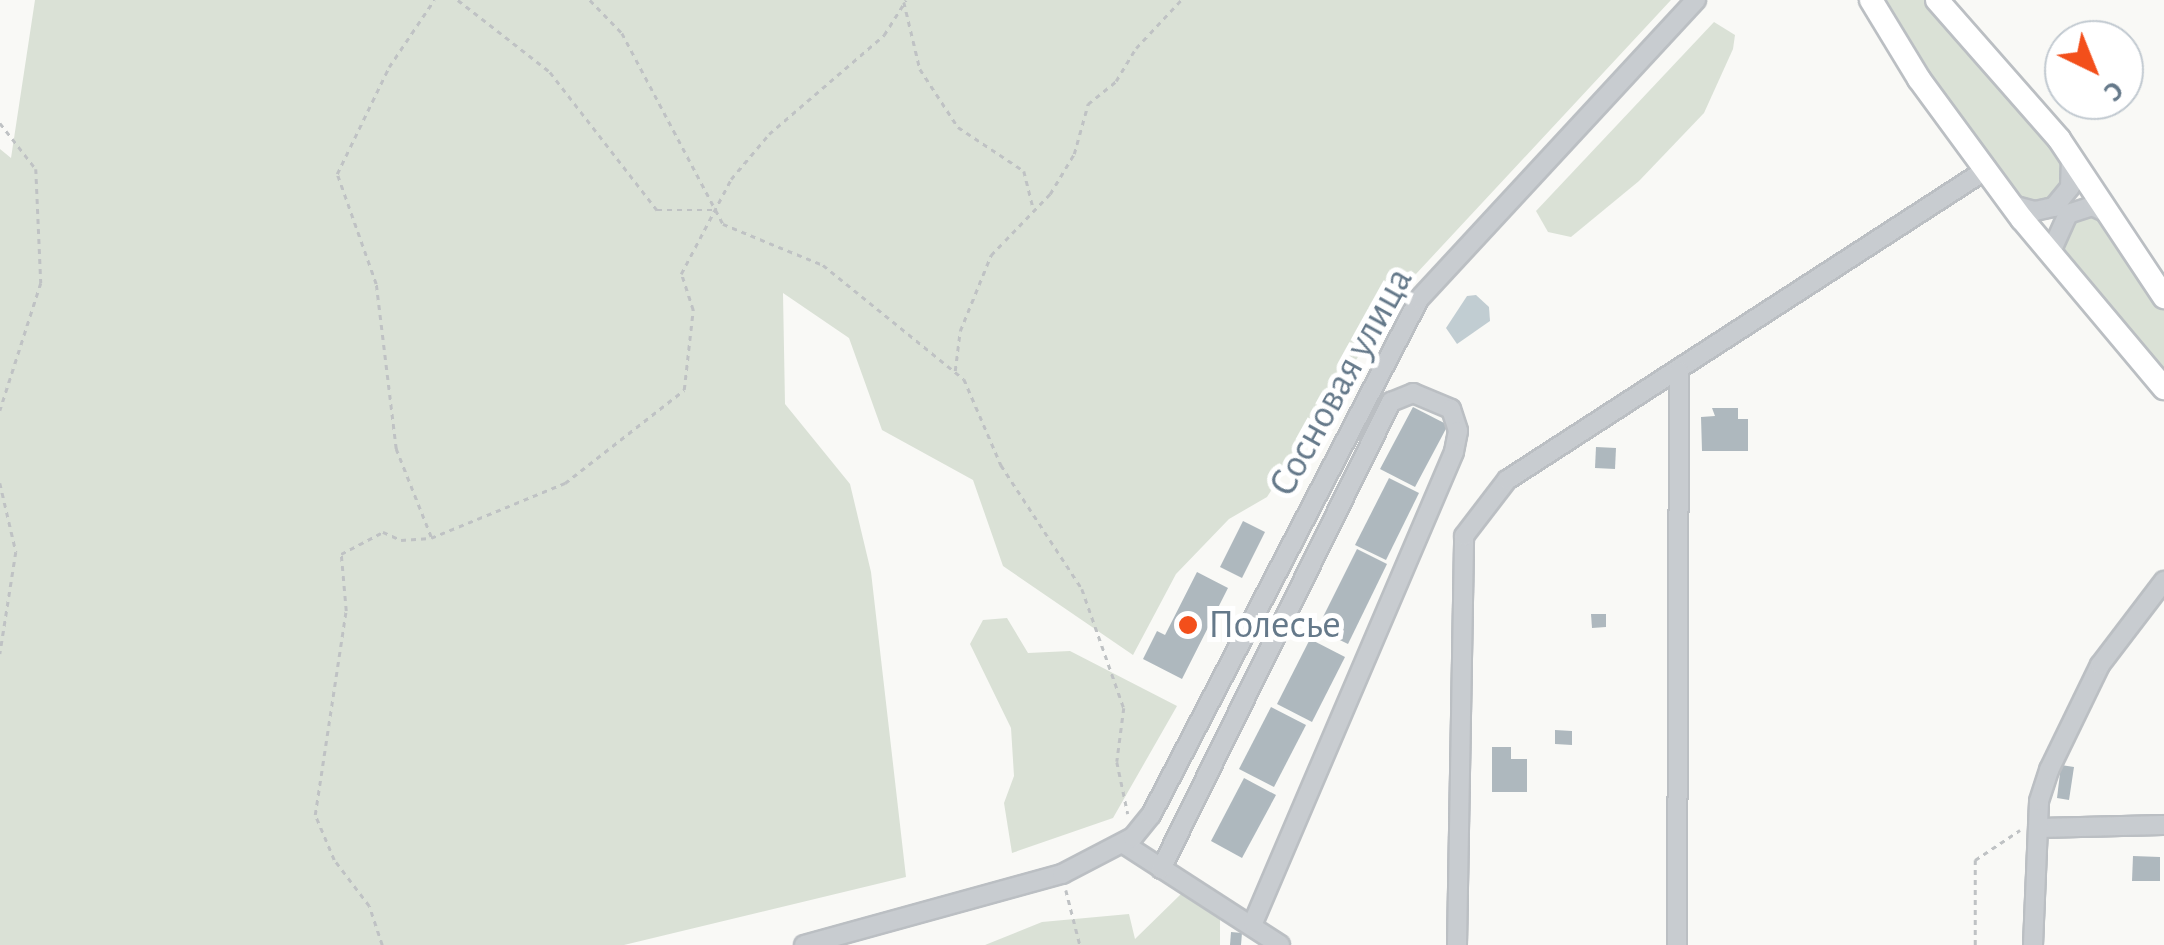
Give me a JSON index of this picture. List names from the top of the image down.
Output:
{
  "streets": {
    "street": ["Сосновая улица"]
  },
  "places": ["Полесье"],
  "north": "bottom right"
}
